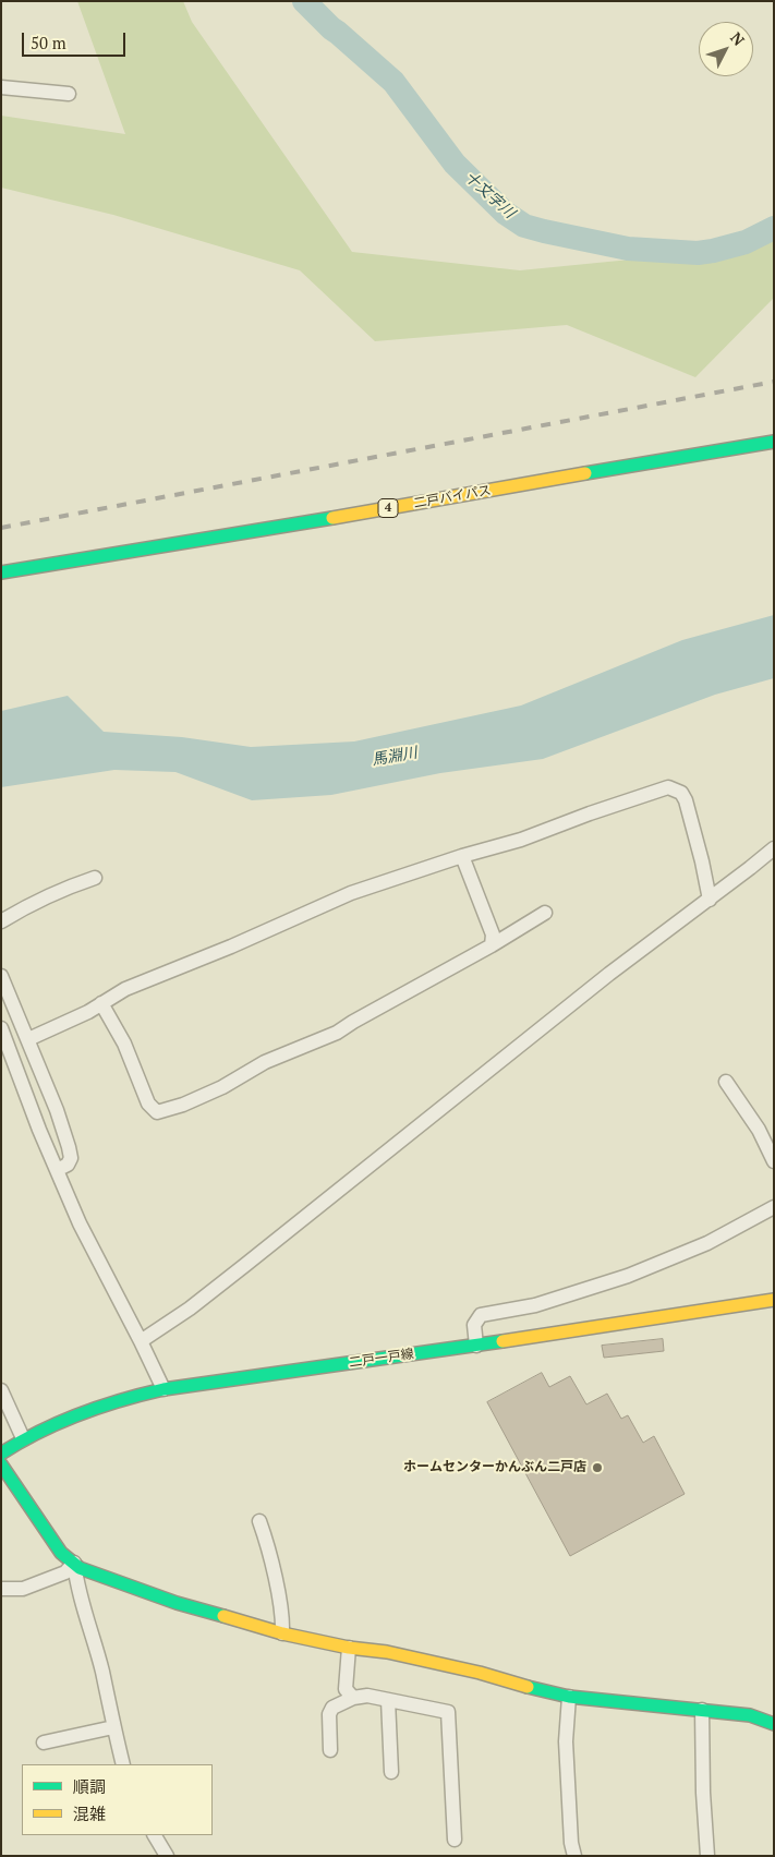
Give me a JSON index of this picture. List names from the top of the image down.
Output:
{
  "streets": {
    "main road": ["二戸バイパス", "4", "二戸一戸線"]
  },
  "water": ["十文字川", "馬淵川"],
  "places": ["ホームセンターかんぶん二戸店"],
  "legend": ["順調", "混雑"],
  "scale_bar": "50 m",
  "north": "top right"
}
